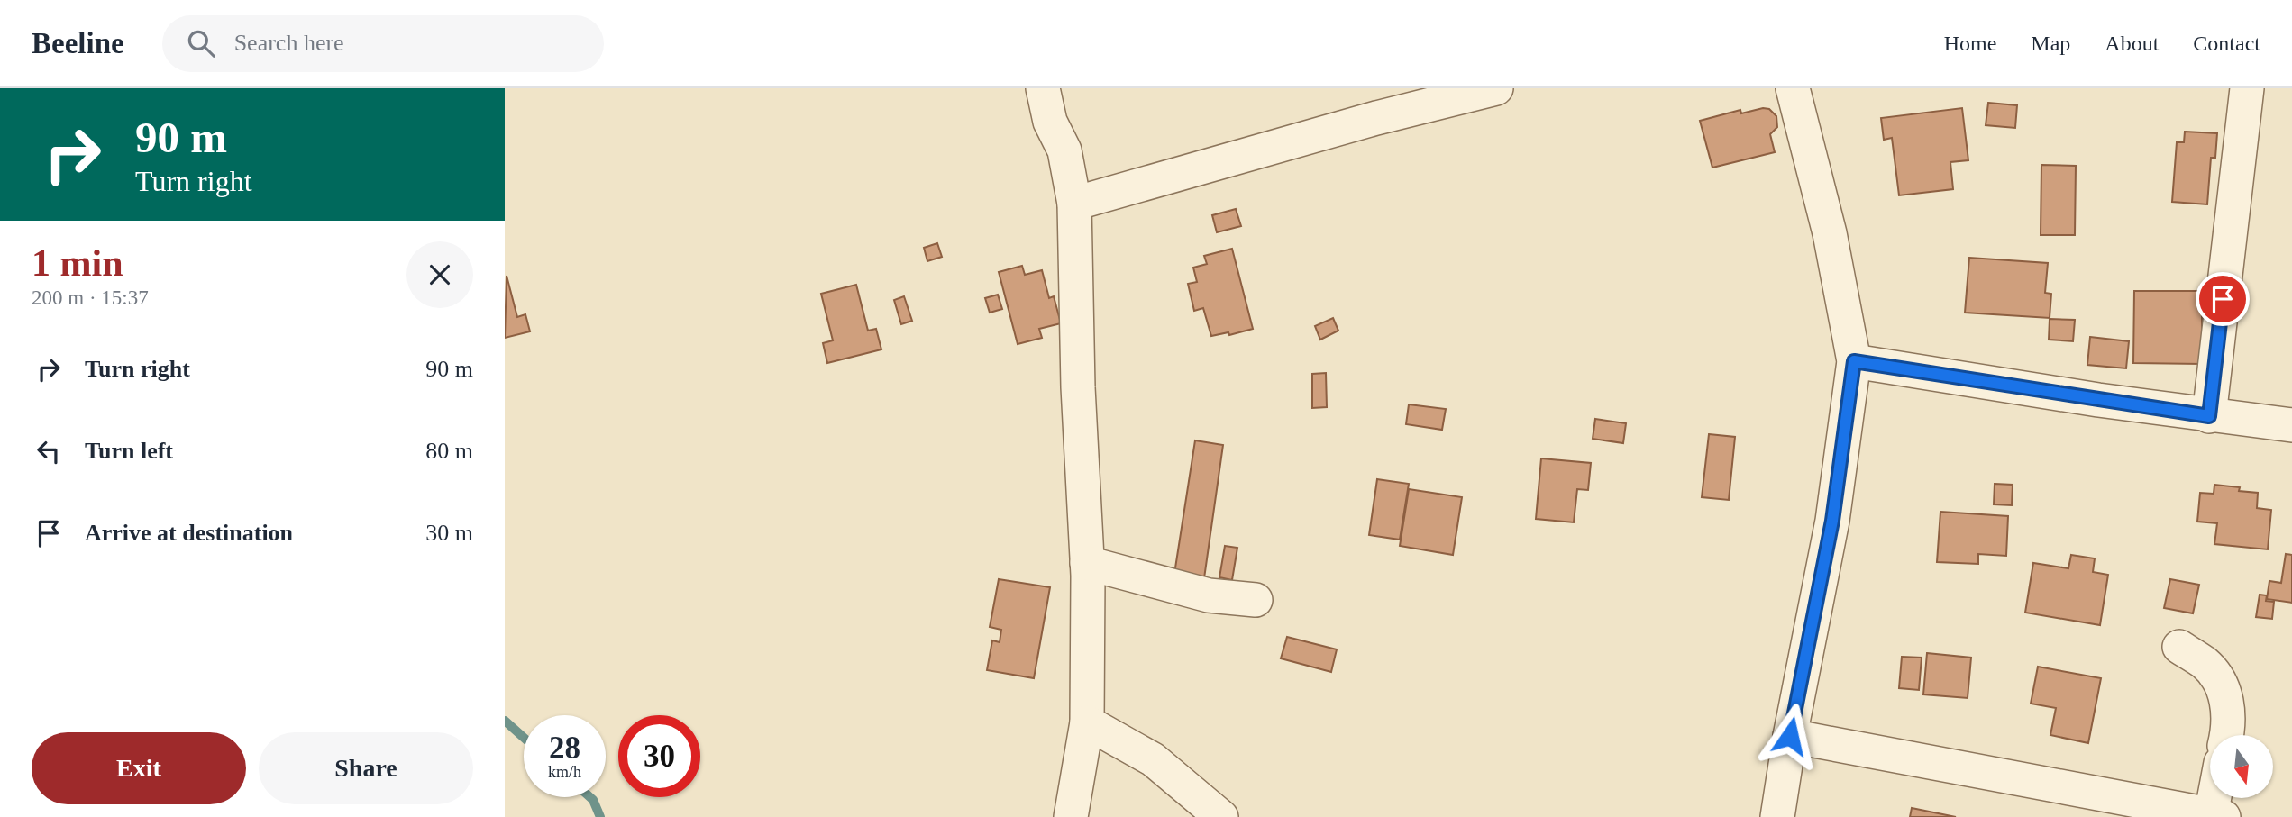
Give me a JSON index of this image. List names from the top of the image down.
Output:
{
  "north": "bottom",
  "page": {
    "header": "Beeline",
    "search": "Search here",
    "nav": [
      "Home",
      "Map",
      "About",
      "Contact"
    ],
    "turn": ["90 m", "Turn right"],
    "heading": ["1 min", "200 m · 15:37"],
    "list": [
      {
        "name": "Turn right",
        "value": "90 m"
      },
      {
        "name": "Turn left",
        "value": "80 m"
      },
      {
        "name": "Arrive at destination",
        "value": "30 m"
      }
    ],
    "speed": "28 km/h",
    "limit": "30",
    "buttons": ["Exit", "Share"]
  }
}
